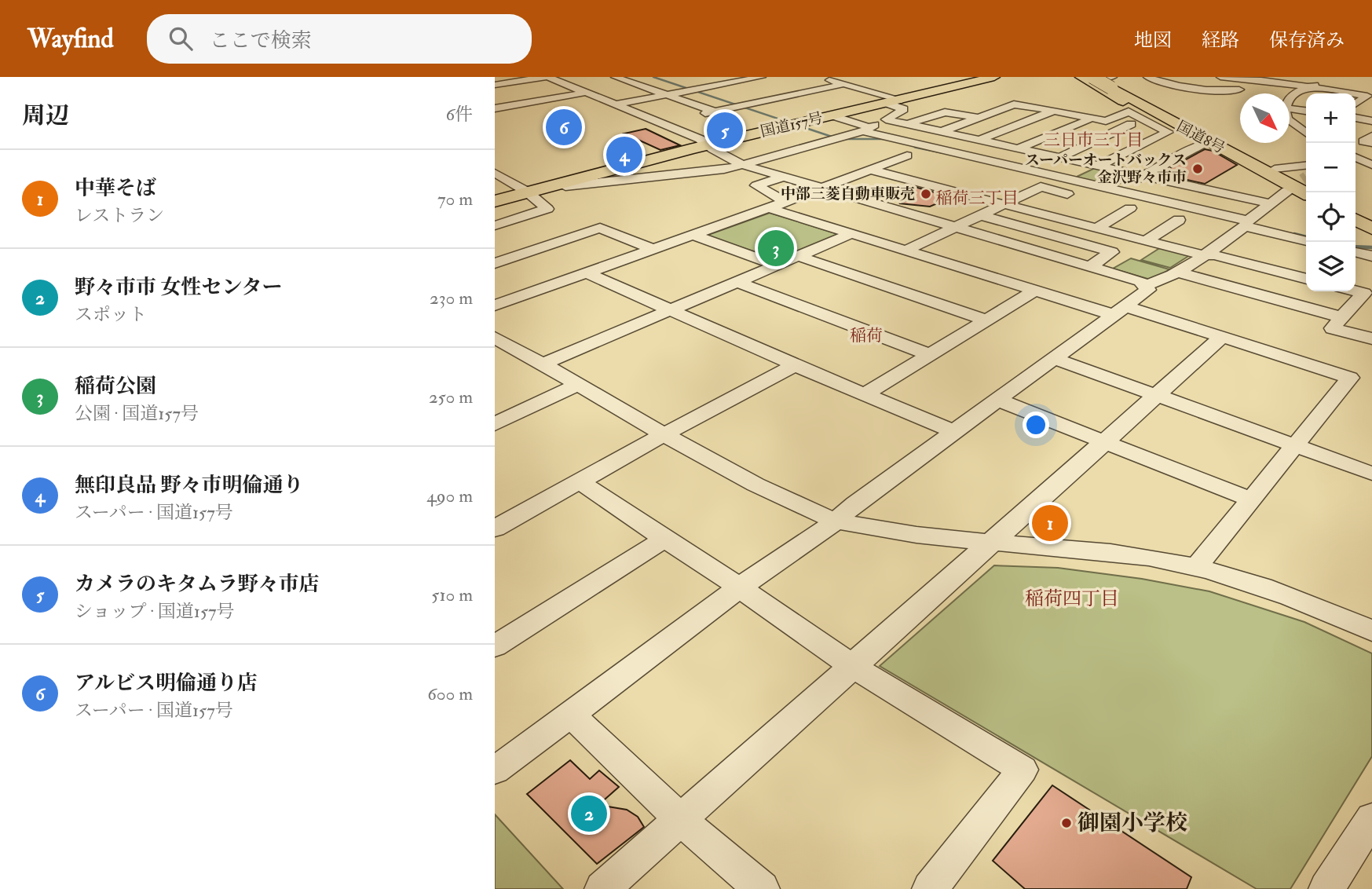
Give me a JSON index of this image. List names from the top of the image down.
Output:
{
  "streets": {
    "highway": ["国道157号", "国道8号"]
  },
  "districts": [
    "三日市三丁目",
    "稲荷三丁目",
    "稲荷",
    "稲荷四丁目"
  ],
  "places": ["スーパーオートバックス 金沢野々市市", "中部三菱自動車販売", "御園小学校"],
  "north": "bottom right",
  "page": {
    "header": "Wayfind",
    "search": "ここで検索",
    "nav": ["地図", "経路", "保存済み"],
    "heading": ["周辺", "6件"],
    "map_buttons": ["+", "−"],
    "pins": [
      "6",
      "5",
      "4",
      "3",
      "1",
      "2"
    ],
    "list": [
      {
        "mark": "1",
        "name": "中華そば",
        "note": "レストラン",
        "value": "70 m"
      },
      {
        "mark": "2",
        "name": "野々市市 女性センター",
        "note": "スポット",
        "value": "230 m"
      },
      {
        "mark": "3",
        "name": "稲荷公園",
        "note": "公園 · 国道157号",
        "value": "250 m"
      },
      {
        "mark": "4",
        "name": "無印良品 野々市明倫通り",
        "note": "スーパー · 国道157号",
        "value": "490 m"
      },
      {
        "mark": "5",
        "name": "カメラのキタムラ野々市店",
        "note": "ショップ · 国道157号",
        "value": "510 m"
      },
      {
        "mark": "6",
        "name": "アルビス明倫通り店",
        "note": "スーパー · 国道157号",
        "value": "600 m"
      }
    ]
  }
}
